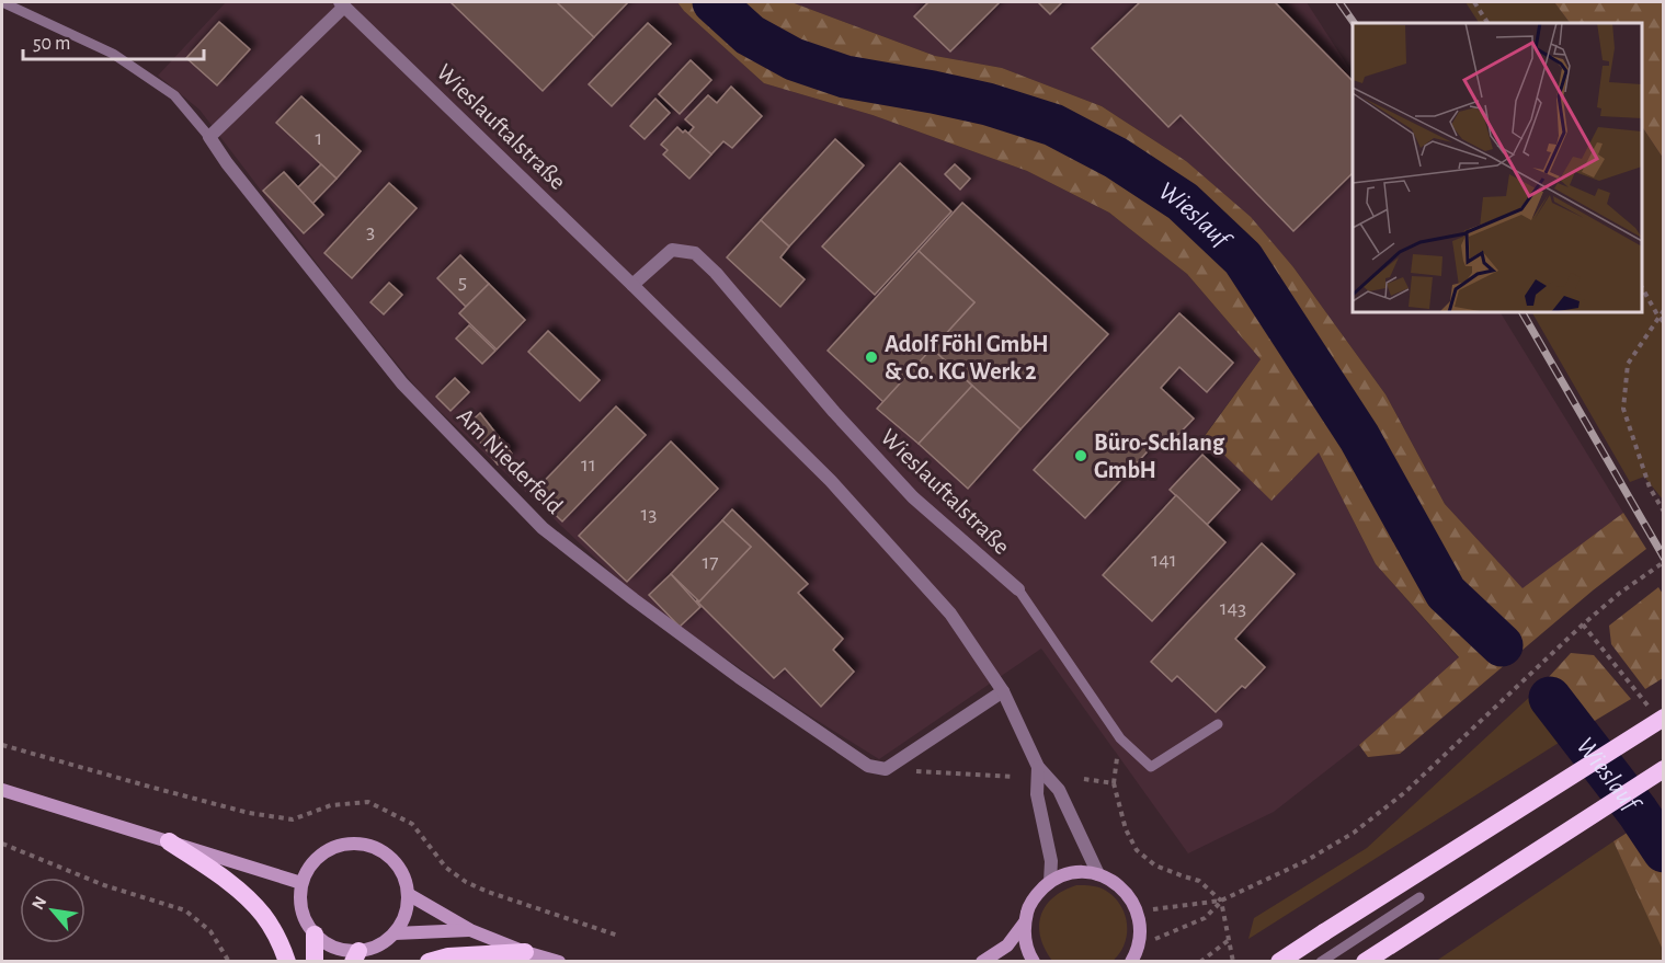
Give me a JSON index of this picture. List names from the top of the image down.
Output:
{
  "streets": {
    "street": ["Wieslauftalstraße", "Am Niederfeld"]
  },
  "water": ["Wieslauf"],
  "places": ["Adolf Föhl GmbH & Co. KG Werk 2", "Büro-Schlang GmbH"],
  "house_numbers": [
    "1",
    "3",
    "5",
    "11",
    "13",
    "141",
    "17",
    "143"
  ],
  "scale_bar": "50 m",
  "north": "top left"
}
